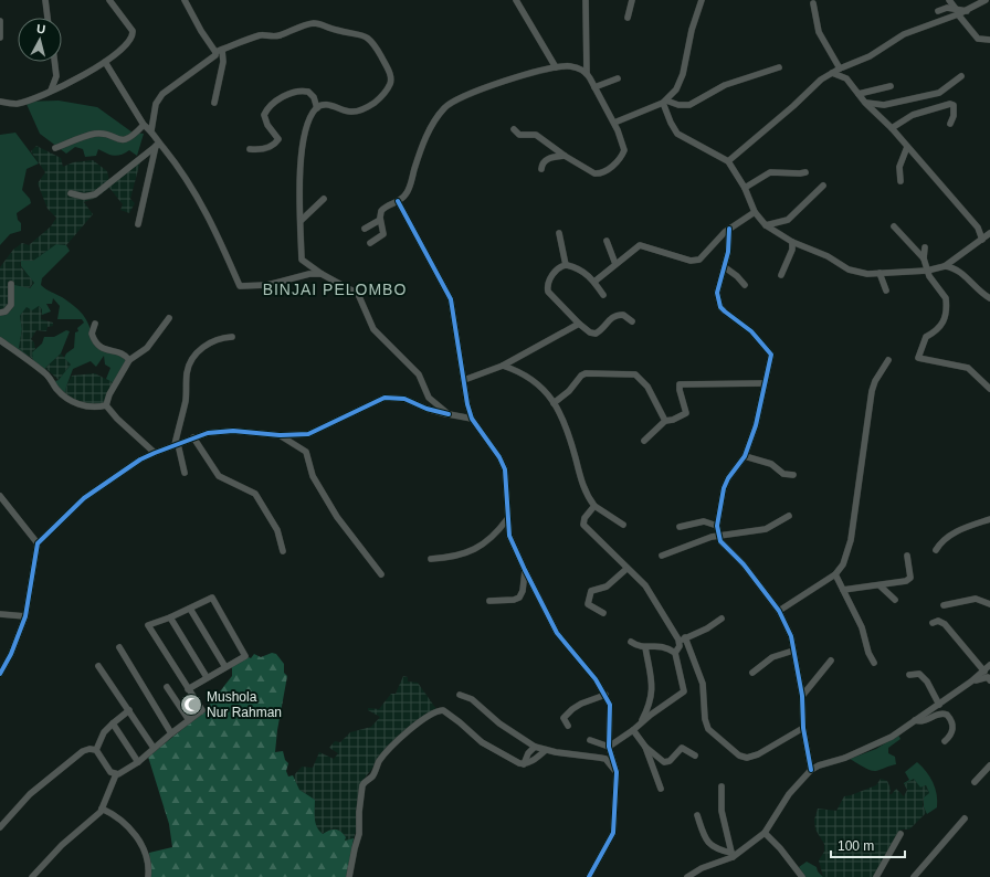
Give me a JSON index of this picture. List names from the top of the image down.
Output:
{
  "districts": ["BINJAI PELOMBO"],
  "places": {
    "mosque": ["Mushola Nur Rahman"]
  },
  "scale_bar": "100 m",
  "north": "top"
}
